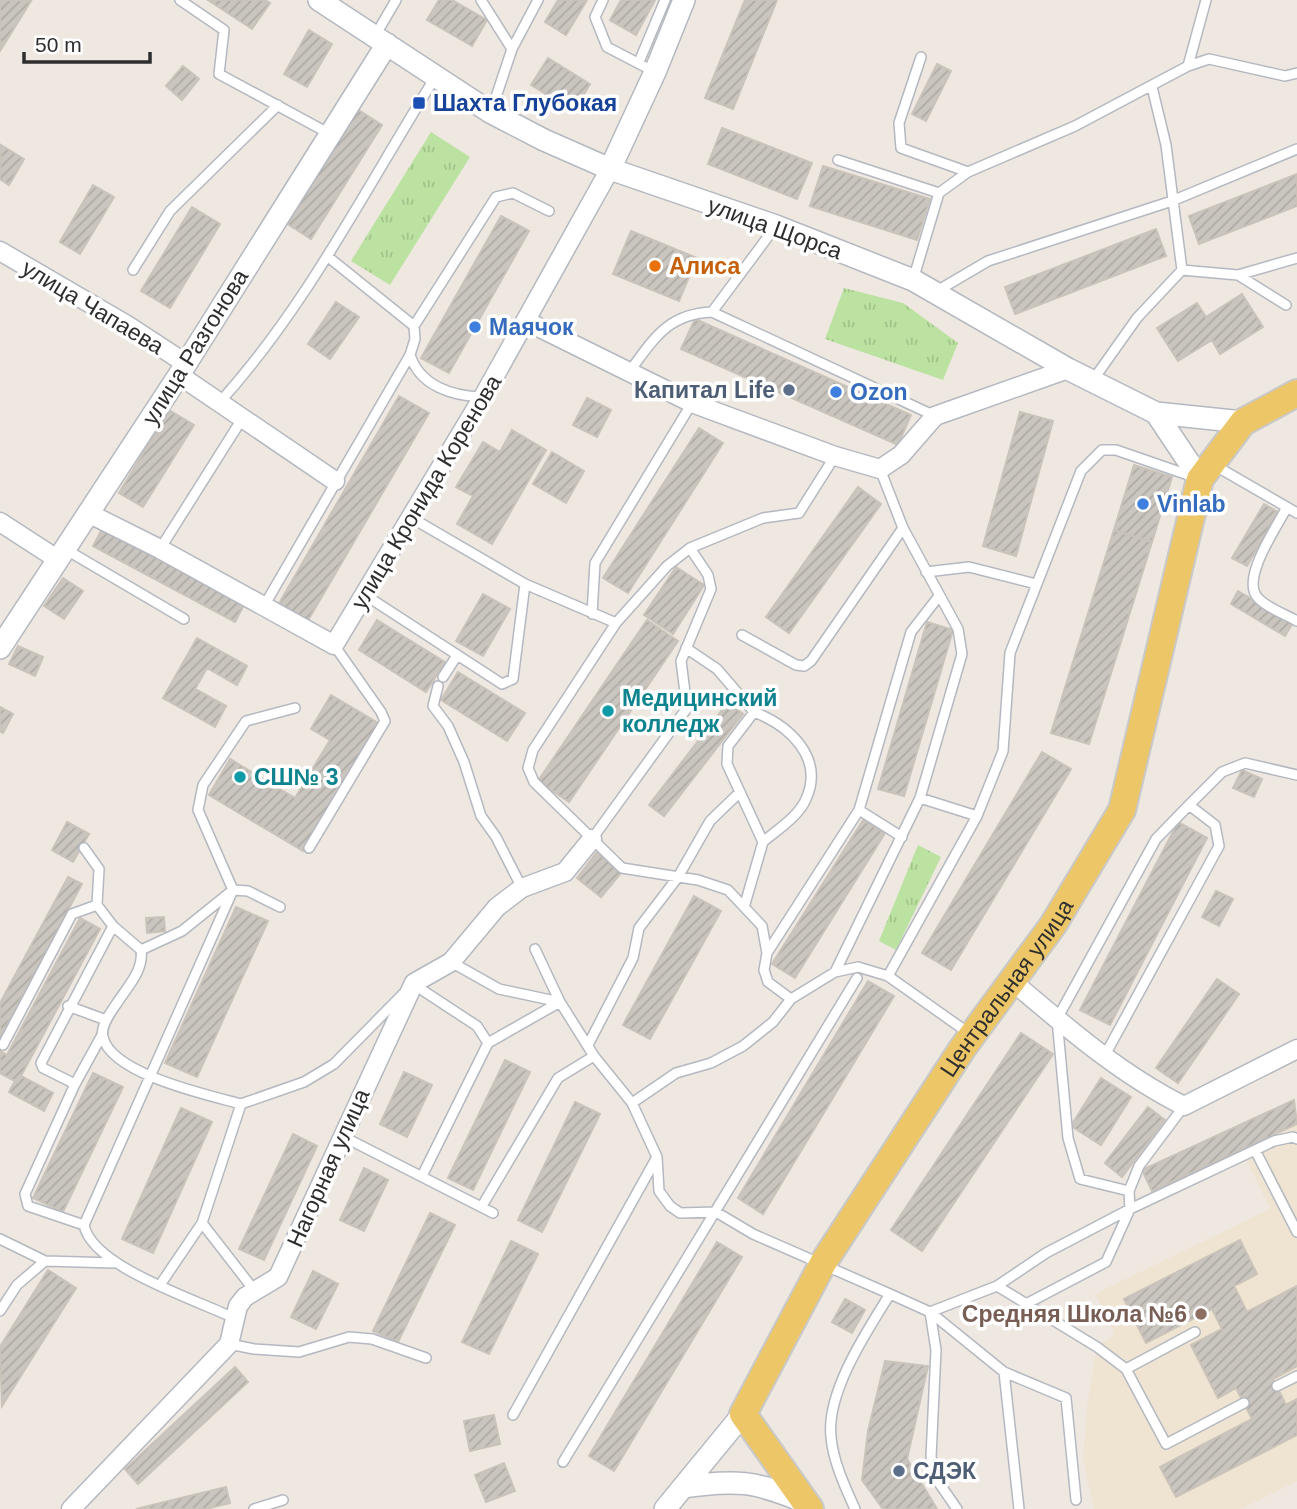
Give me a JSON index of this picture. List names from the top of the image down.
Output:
{
  "streets": {
    "main road": ["Центральная улица"],
    "street": [
      "улица Щорса",
      "улица Чапаева",
      "улица Разгонова",
      "улица Кронида Коренова",
      "Нагорная улица"
    ]
  },
  "crossings": [
    ["улица Щорса", "улица Разгонова"],
    ["улица Щорса", "улица Кронида Коренова"],
    ["улица Щорса", "Центральная улица"],
    ["улица Чапаева", "улица Разгонова"]
  ],
  "places": {
    "transit": ["Шахта Глубокая"],
    "other": [
      "Алиса",
      "Маячок",
      "Капитал Life",
      "Ozon",
      "Vinlab",
      "Медицинский колледж",
      "СШ№ 3",
      "Средняя Школа №6",
      "СДЭК"
    ]
  },
  "scale_bar": "50 m"
}
